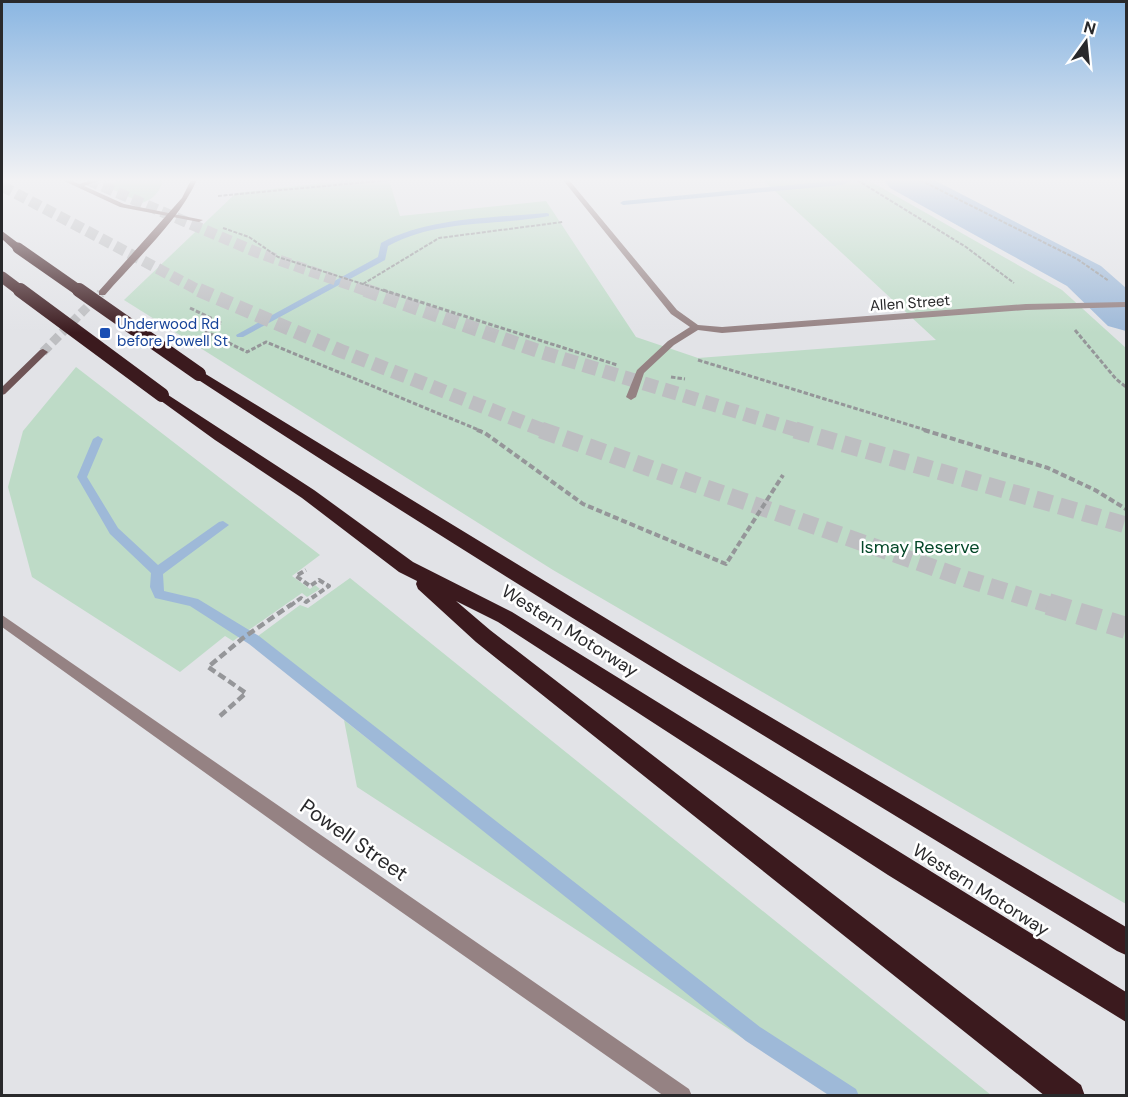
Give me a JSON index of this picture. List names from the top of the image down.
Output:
{
  "streets": {
    "highway": ["Western Motorway"],
    "street": ["Allen Street", "Powell Street"]
  },
  "parks": ["Ismay Reserve"],
  "places": {
    "transit": ["Underwood Rd before Powell St"]
  },
  "north": "top"
}
